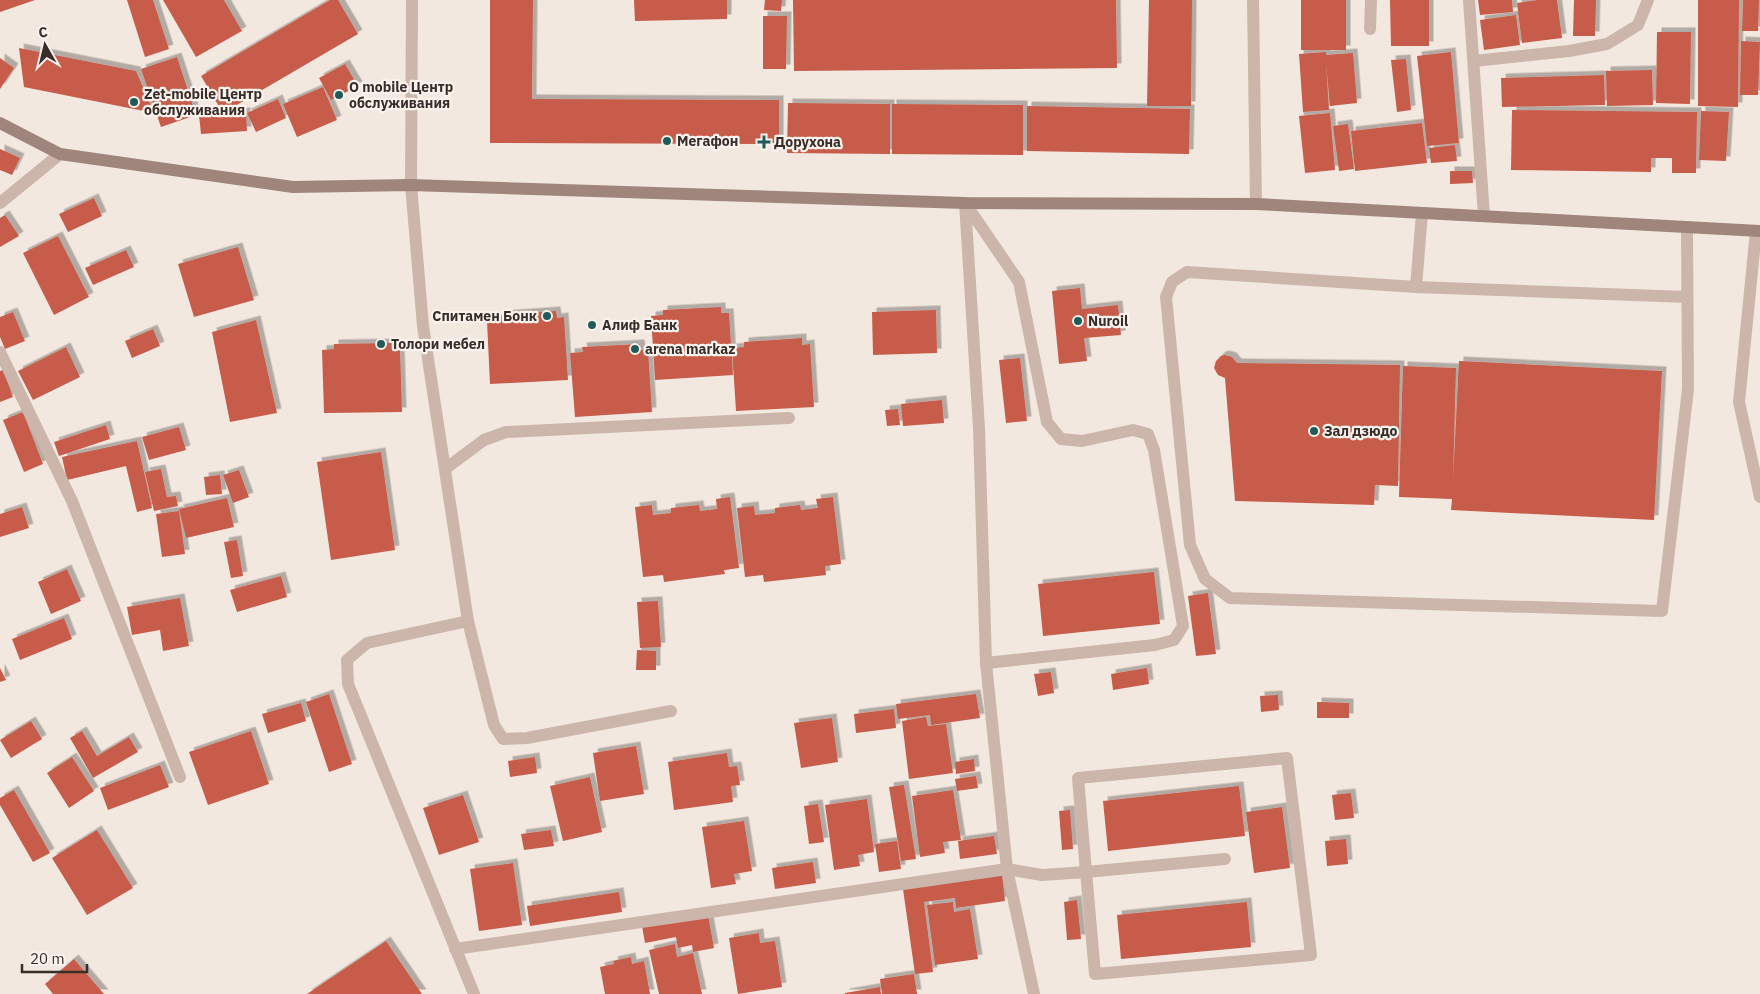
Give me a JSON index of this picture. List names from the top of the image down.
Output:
{
  "places": {
    "other": [
      "O mobile Центр обслуживания",
      "Zet-mobile Центр обслуживания",
      "Мегафон",
      "Спитамен Бонк",
      "Nuroil",
      "Алиф Банк",
      "Толори мебел",
      "arena markaz",
      "Зал дзюдо"
    ],
    "health": ["Дорухона"]
  },
  "scale_bar": "20 m",
  "north": "top"
}
